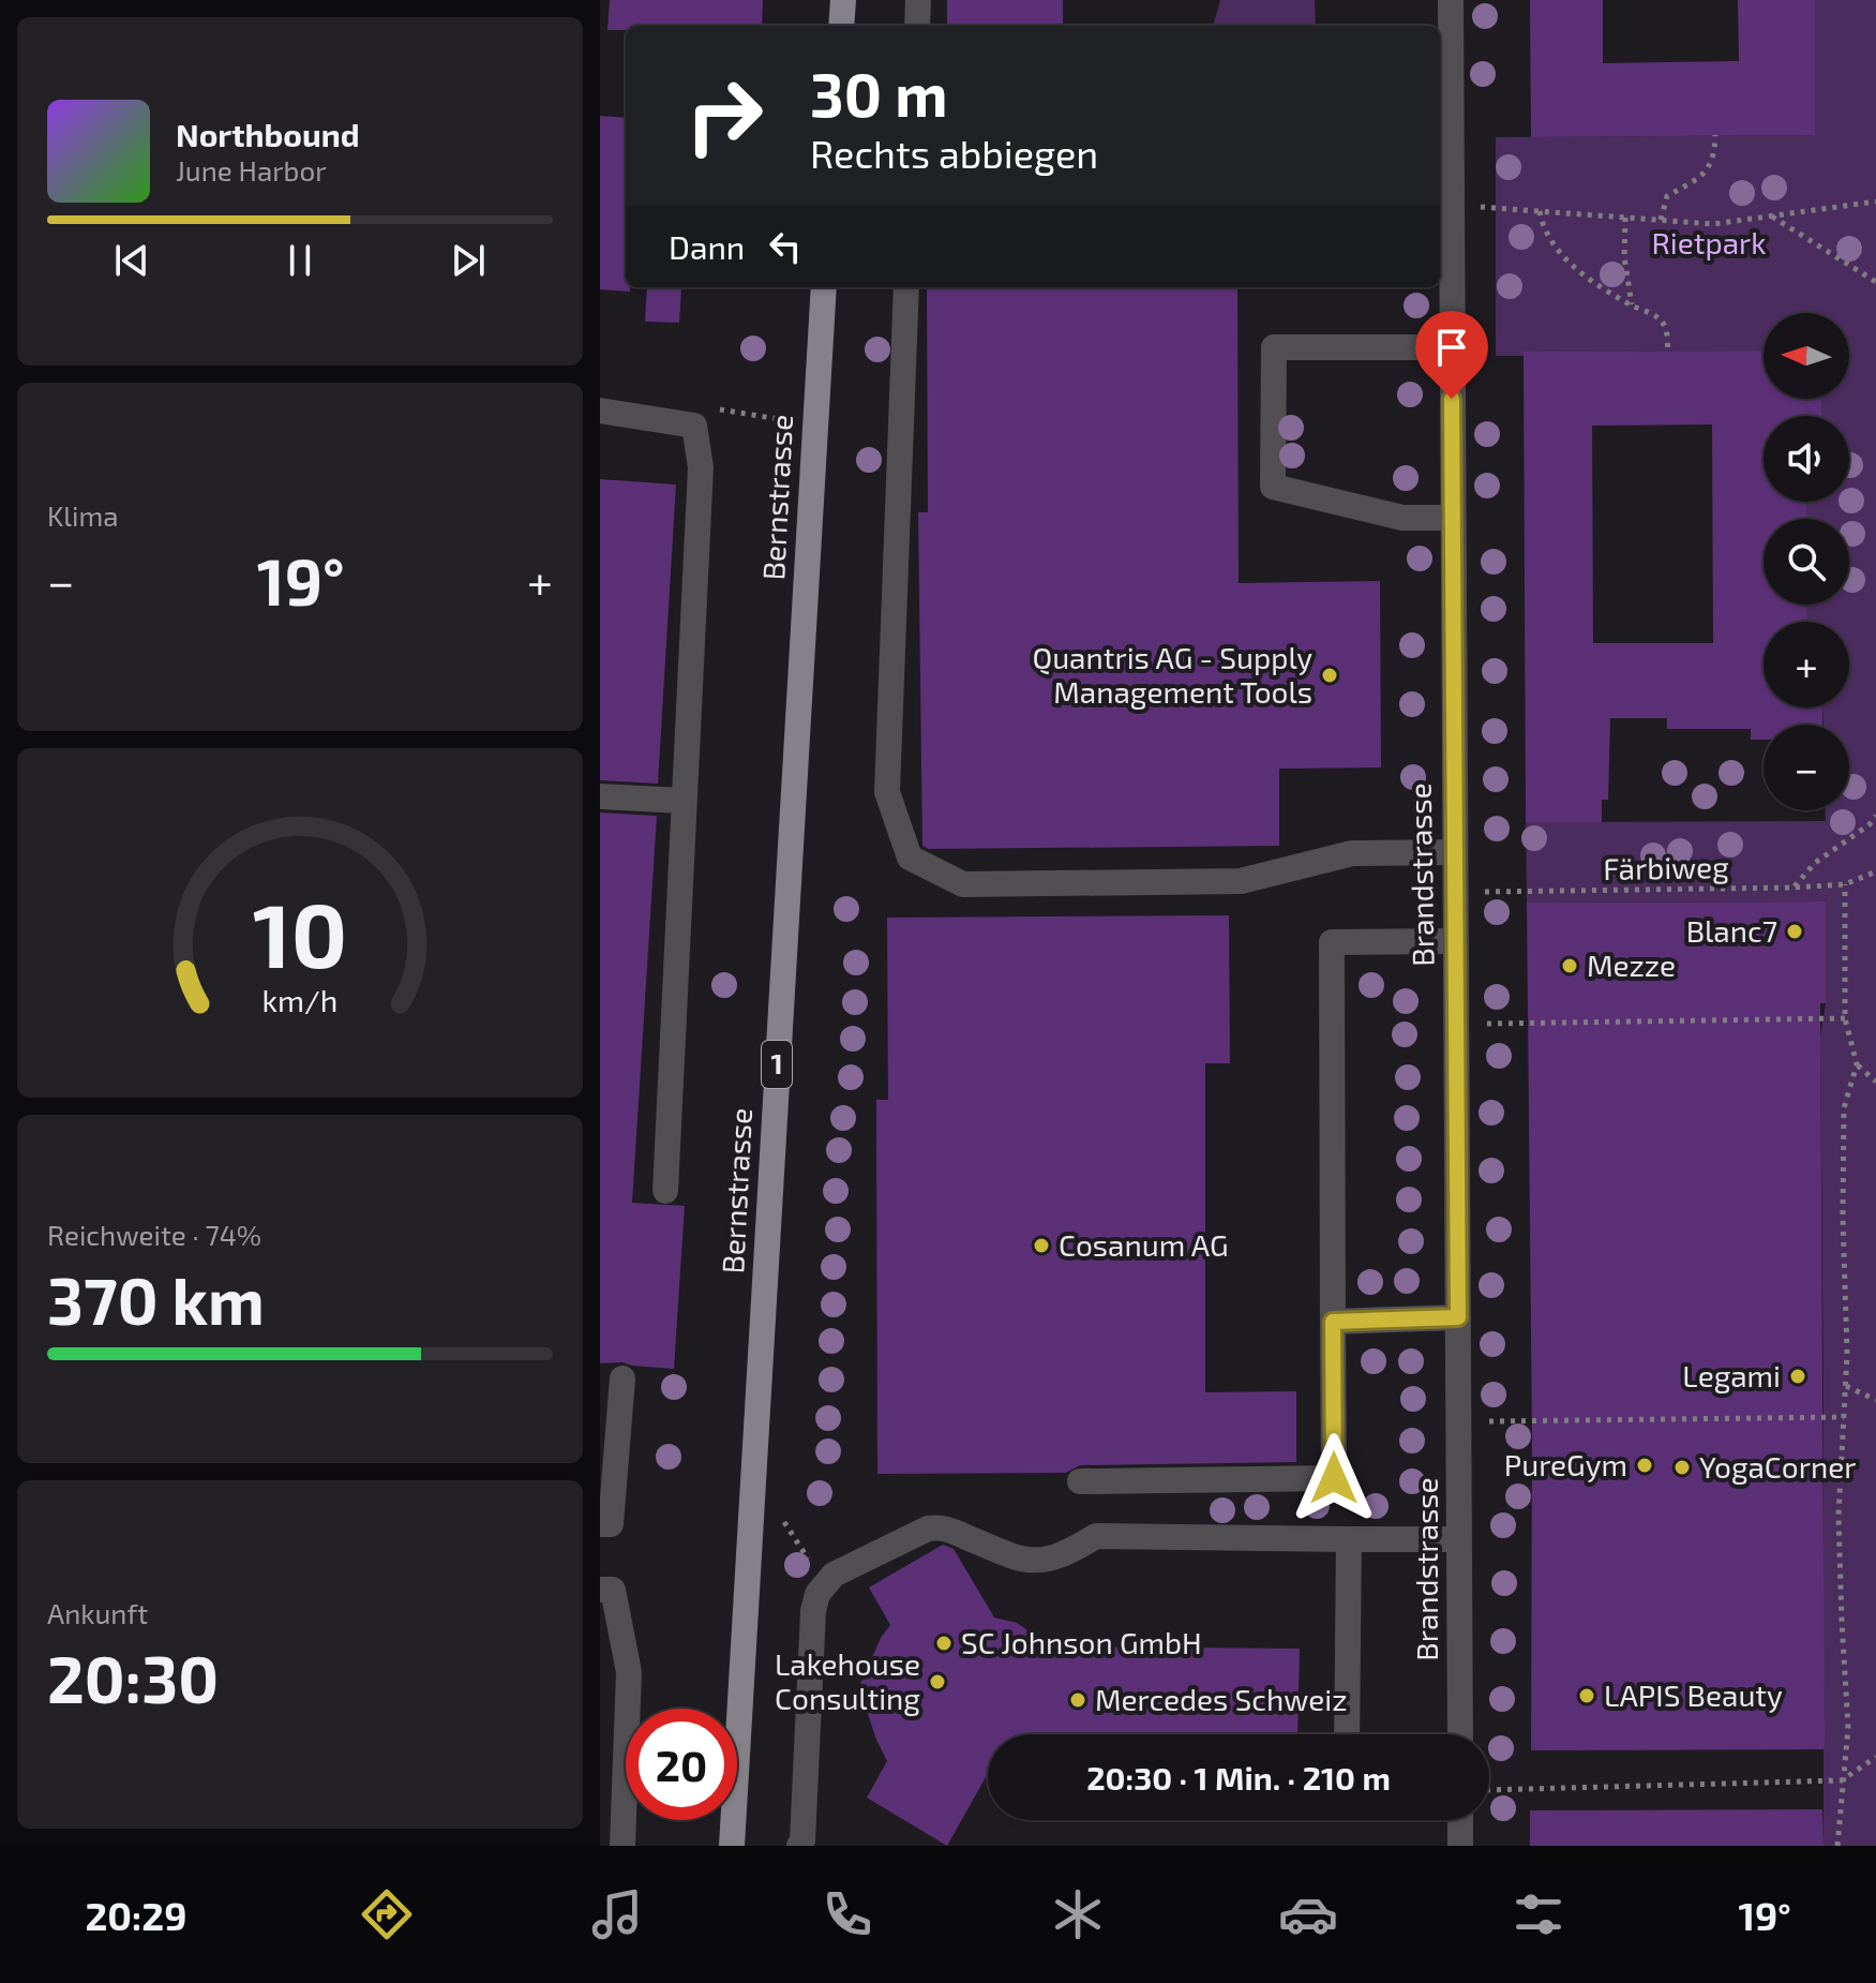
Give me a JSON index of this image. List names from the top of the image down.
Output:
{
  "streets": {
    "main road": ["Bernstrasse", "1"],
    "street": ["Brandstrasse"],
    "path": ["Färbiweg"]
  },
  "crossings": [
    ["Färbiweg", "Brandstrasse"]
  ],
  "parks": ["Rietpark"],
  "places": [
    "Quantris AG - Supply Management Tools",
    "Blanc7",
    "Mezze",
    "Cosanum AG",
    "Legami",
    "PureGym",
    "YogaCorner",
    "SC Johnson GmbH",
    "Lakehouse Consulting",
    "LAPIS Beauty",
    "Mercedes Schweiz"
  ],
  "north": "left",
  "page": {
    "turn": ["30 m", "Rechts abbiegen"],
    "song": ["Northbound", "June Harbor"],
    "then": "Dann",
    "map_buttons": ["+", "−"],
    "tile": [
      "Klima",
      ["Reichweite · 74%", "370 km"],
      ["Ankunft", "20:30"]
    ],
    "heat": ["−", "19°", "+"],
    "limit": "20",
    "trip": "20:30 · 1 Min. · 210 m",
    "tabs": ["20:29", "19°"],
    "gauge": ["10", "km/h"]
  }
}
